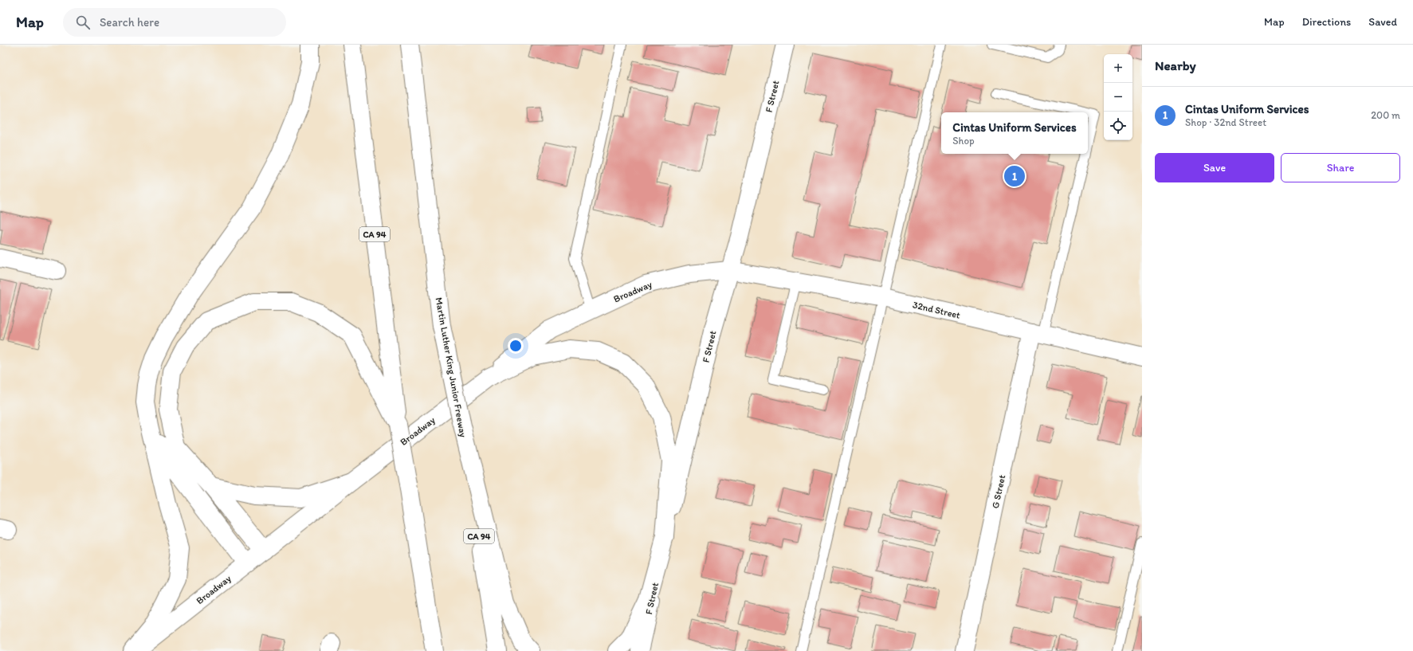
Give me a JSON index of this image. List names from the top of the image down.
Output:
{
  "streets": {
    "main road": [
      "F Street",
      "CA 94",
      "Broadway",
      "32nd Street",
      "Martin Luther King Junior Freeway",
      "G Street"
    ]
  },
  "crossings": [
    ["F Street", "Broadway"],
    ["F Street", "32nd Street"],
    ["Broadway", "32nd Street"],
    ["32nd Street", "G Street"]
  ],
  "page": {
    "header": "Map",
    "search": "Search here",
    "nav": ["Map", "Directions", "Saved"],
    "heading": "Nearby",
    "map_buttons": ["+", "−"],
    "list": [
      {
        "mark": "1",
        "name": "Cintas Uniform Services",
        "note": "Shop · 32nd Street",
        "value": "200 m"
      }
    ],
    "popup": ["Cintas Uniform Services", "Shop"],
    "buttons": ["Save", "Share"],
    "pins": "1"
  }
}
